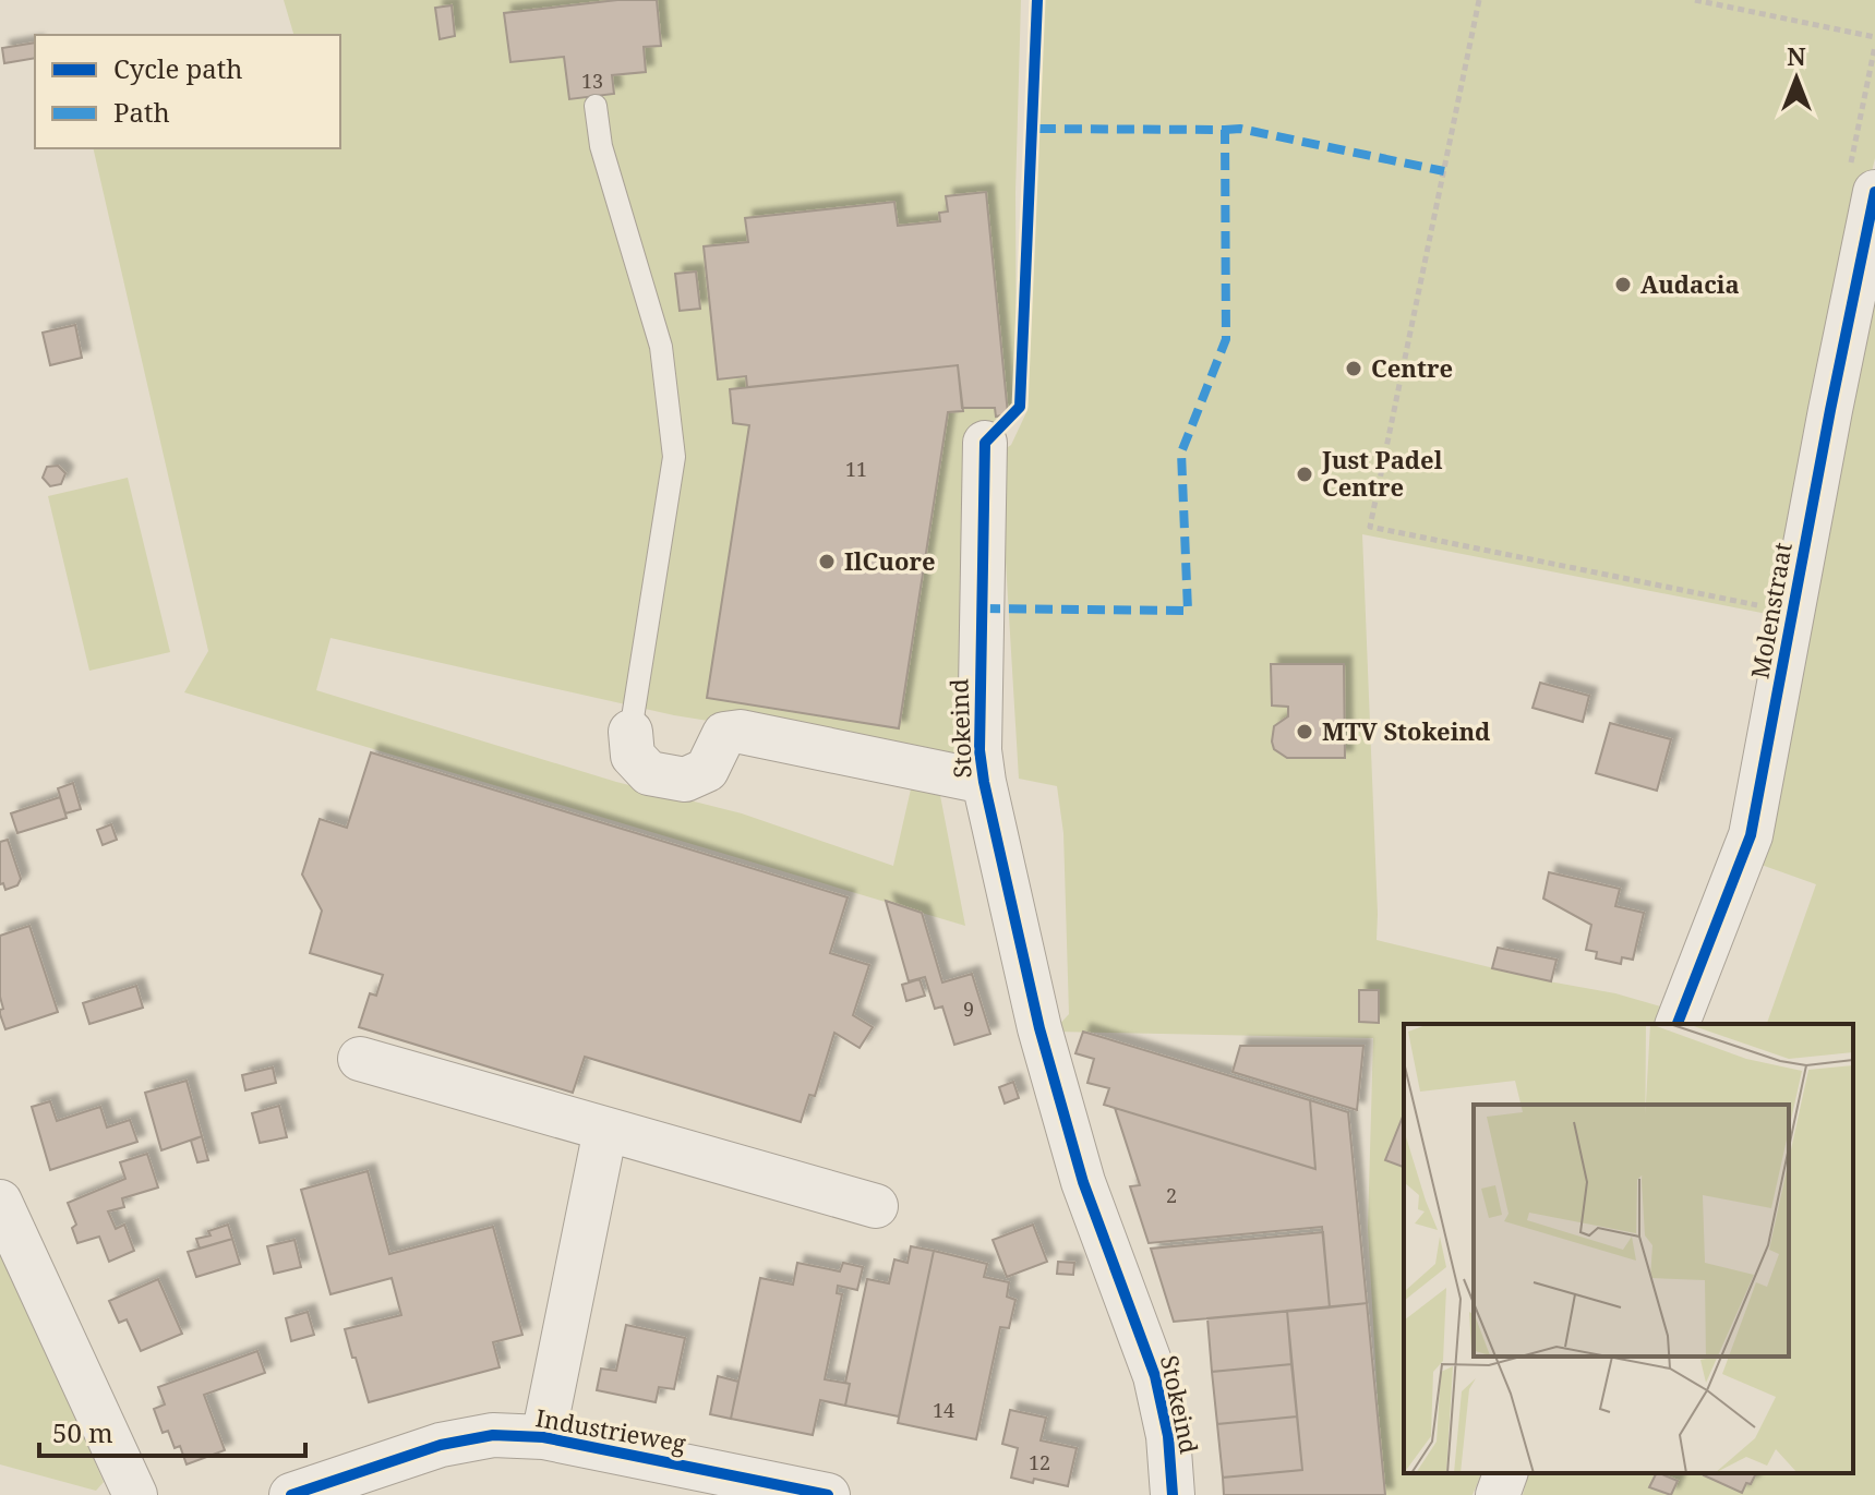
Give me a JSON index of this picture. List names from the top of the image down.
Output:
{
  "streets": {
    "street": ["Molenstraat", "Stokeind", "Industrieweg"]
  },
  "places": [
    "Audacia",
    "Centre",
    "Just Padel Centre",
    "IlCuore",
    "MTV Stokeind"
  ],
  "house_numbers": [
    "13",
    "11",
    "9",
    "2",
    "14",
    "12"
  ],
  "legend": ["Cycle path", "Path"],
  "scale_bar": "50 m",
  "north": "top"
}
